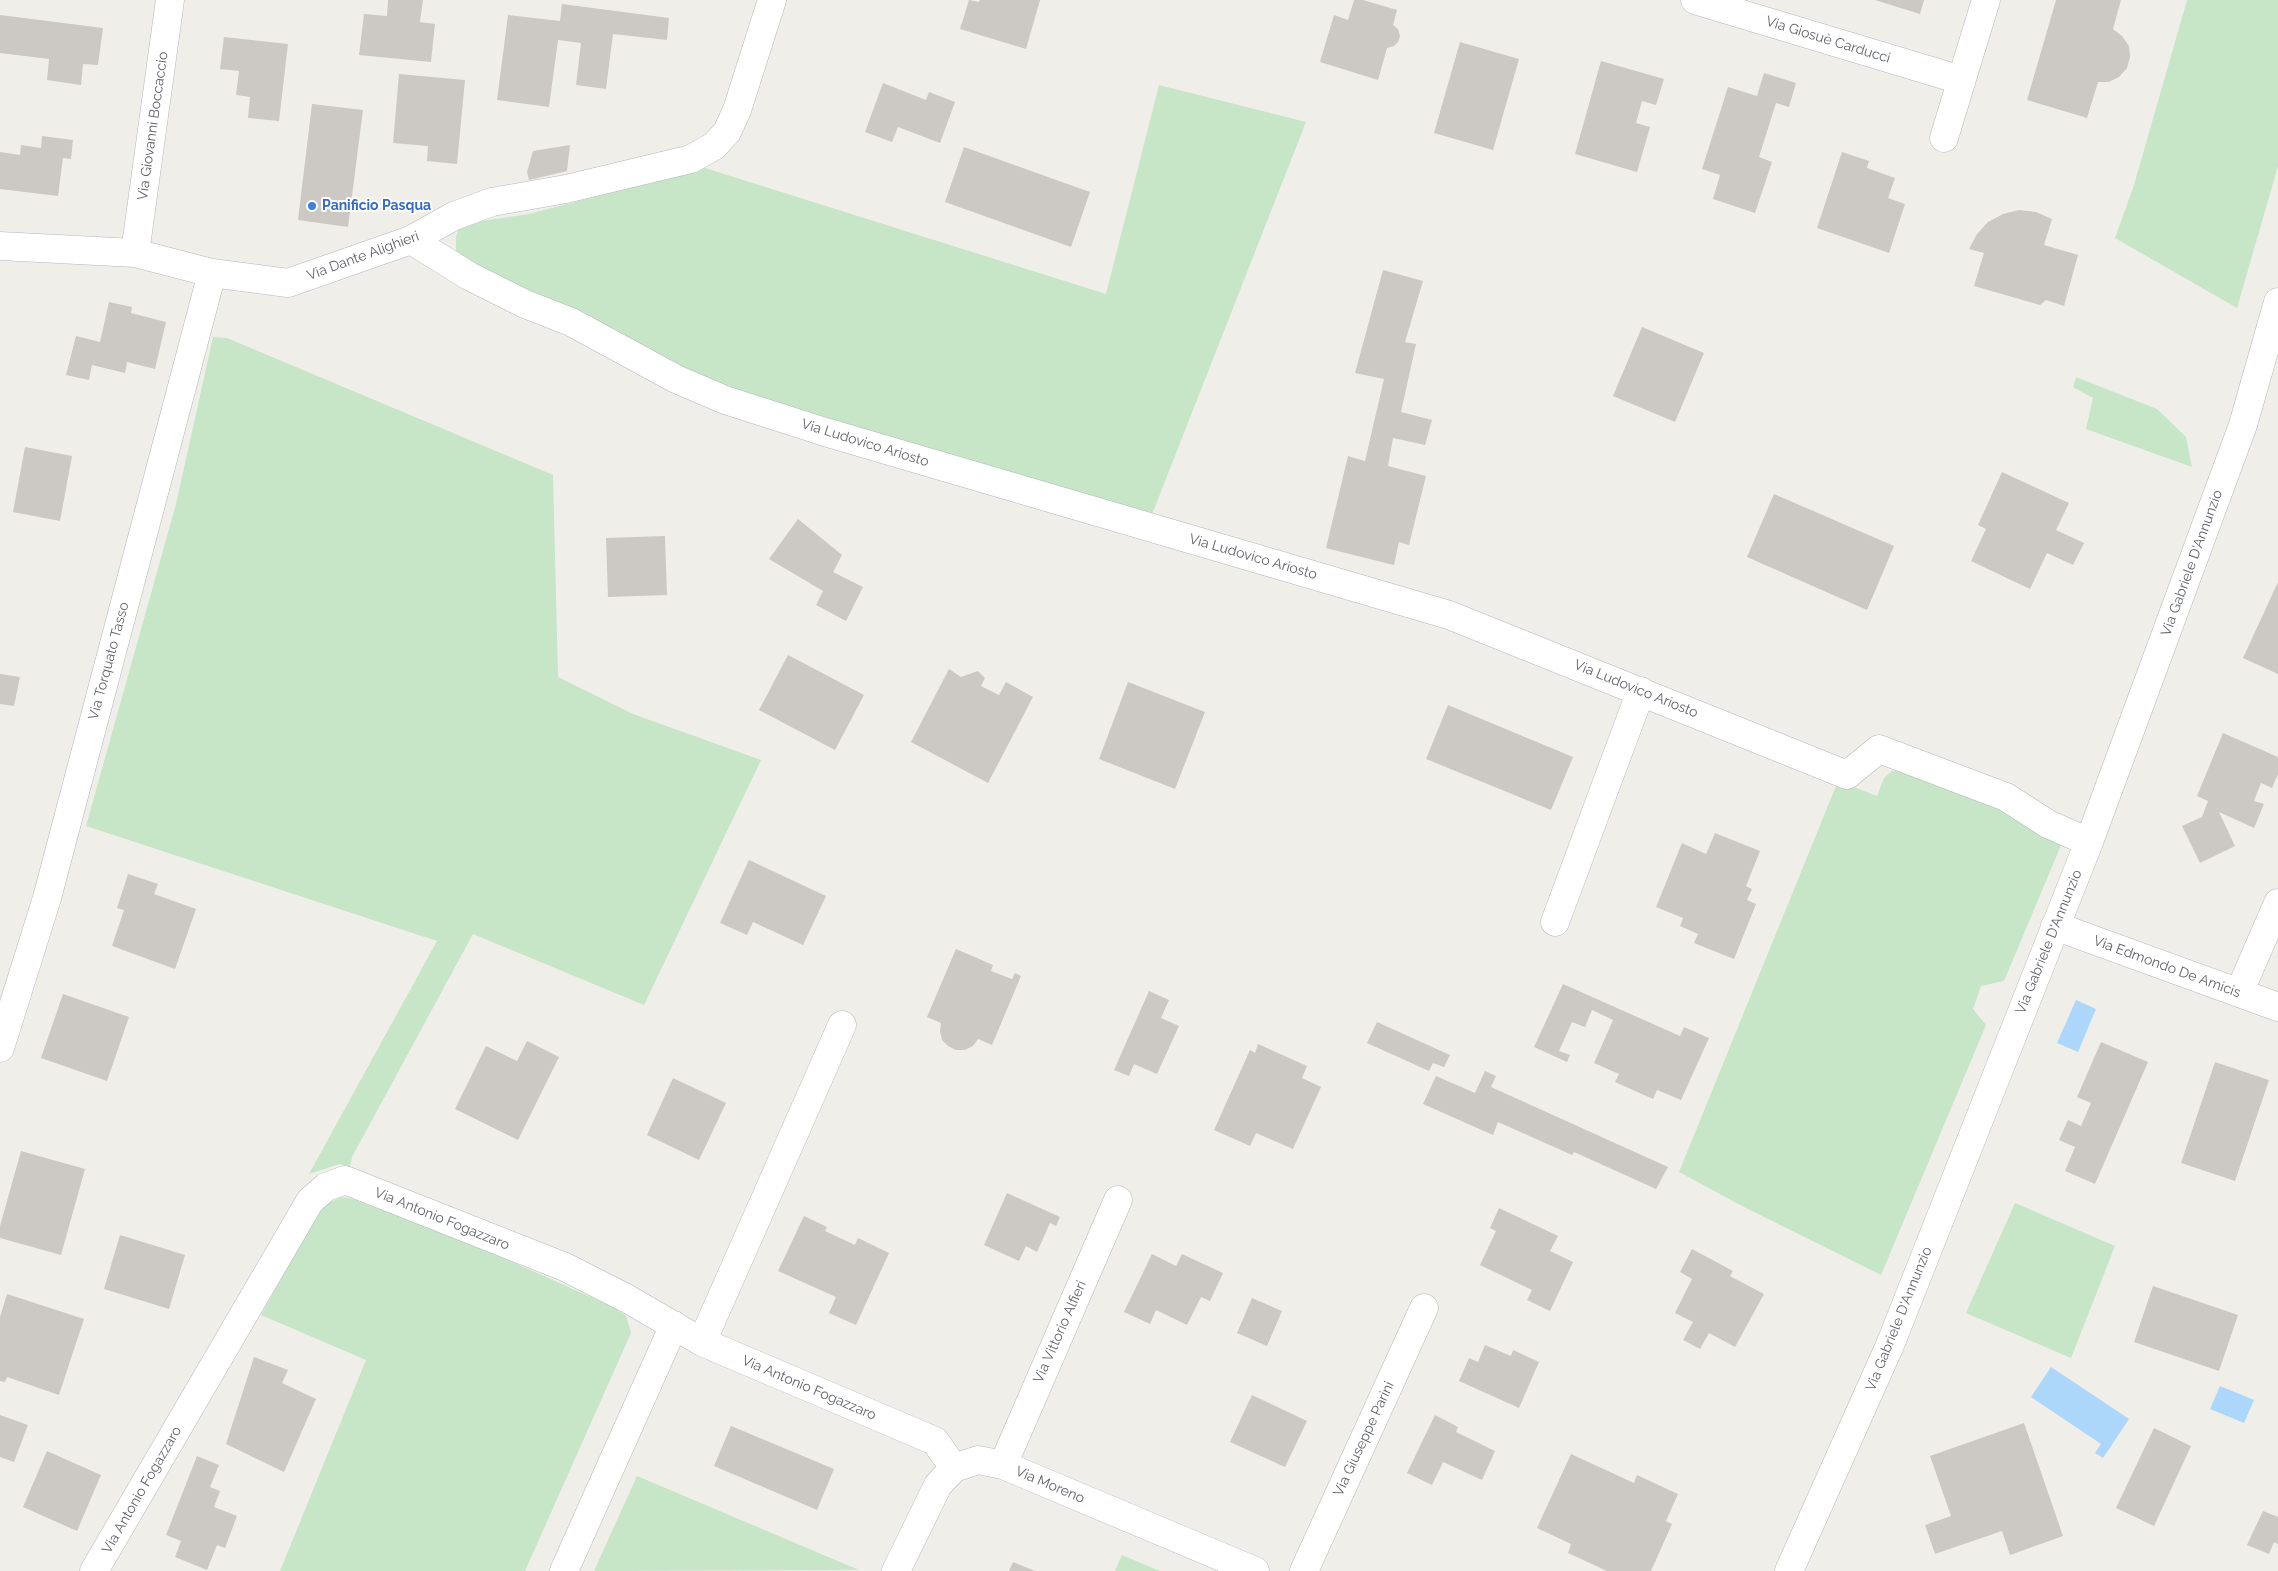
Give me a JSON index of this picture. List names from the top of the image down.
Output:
{
  "streets": {
    "street": [
      "Via Giosuè Carducci",
      "Via Giovanni Boccaccio",
      "Via Dante Alighieri",
      "Via Ludovico Ariosto",
      "Via Gabriele D'Annunzio",
      "Via Torquato Tasso",
      "Via Edmondo De Amicis",
      "Via Antonio Fogazzaro",
      "Via Vittorio Alfieri",
      "Via Giuseppe Parini",
      "Via Moreno"
    ]
  },
  "crossings": [
    ["Via Giovanni Boccaccio", "Via Dante Alighieri"],
    ["Via Dante Alighieri", "Via Ludovico Ariosto"],
    ["Via Dante Alighieri", "Via Torquato Tasso"],
    ["Via Ludovico Ariosto", "Via Gabriele D'Annunzio"],
    ["Via Gabriele D'Annunzio", "Via Edmondo De Amicis"],
    ["Via Antonio Fogazzaro", "Via Moreno"],
    ["Via Vittorio Alfieri", "Via Moreno"]
  ],
  "places": ["Panificio Pasqua"]
}
